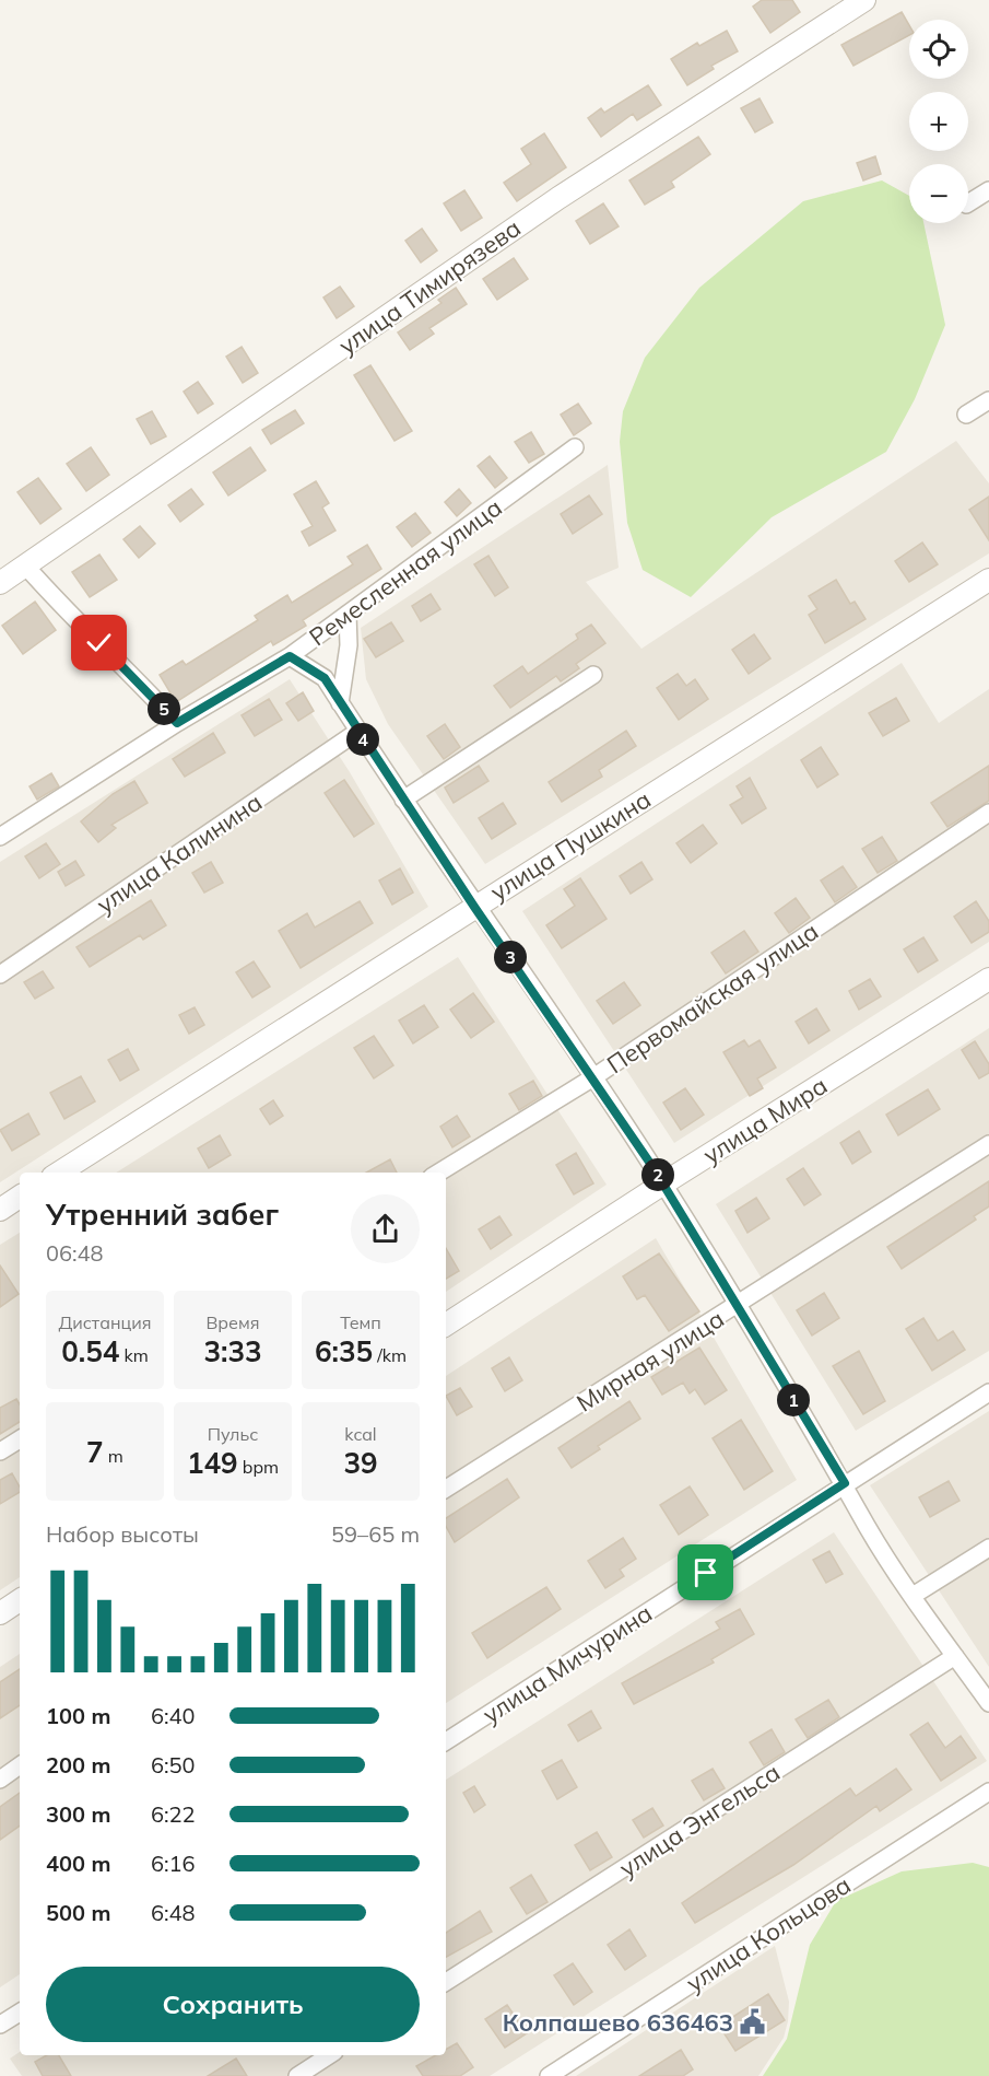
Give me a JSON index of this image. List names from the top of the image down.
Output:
{
  "streets": {
    "street": [
      "улица Тимирязева",
      "Ремесленная улица",
      "улица Пушкина",
      "улица Калинина",
      "Первомайская улица",
      "улица Мира",
      "Мирная улица",
      "улица Мичурина",
      "улица Энгельса",
      "улица Кольцова"
    ]
  },
  "places": {
    "public building": ["Колпашево 636463"]
  },
  "page": {
    "map_buttons": ["+", "−"],
    "pins": [
      "5",
      "4",
      "3",
      "2",
      "1"
    ],
    "heading": ["Утренний забег", "06:48"],
    "stats": [
      ["Дистанция", "0.54 km"],
      ["Время", "3:33"],
      ["Темп", "6:35 /km"],
      ["7 m"],
      ["Пульс", "149 bpm"],
      ["kcal", "39"]
    ],
    "chart": ["Набор высоты", "59–65 m"],
    "list": [
      {
        "name": "100 m",
        "note": "6:40"
      },
      {
        "name": "200 m",
        "note": "6:50"
      },
      {
        "name": "300 m",
        "note": "6:22"
      },
      {
        "name": "400 m",
        "note": "6:16"
      },
      {
        "name": "500 m",
        "note": "6:48"
      }
    ],
    "buttons": "Сохранить"
  }
}
